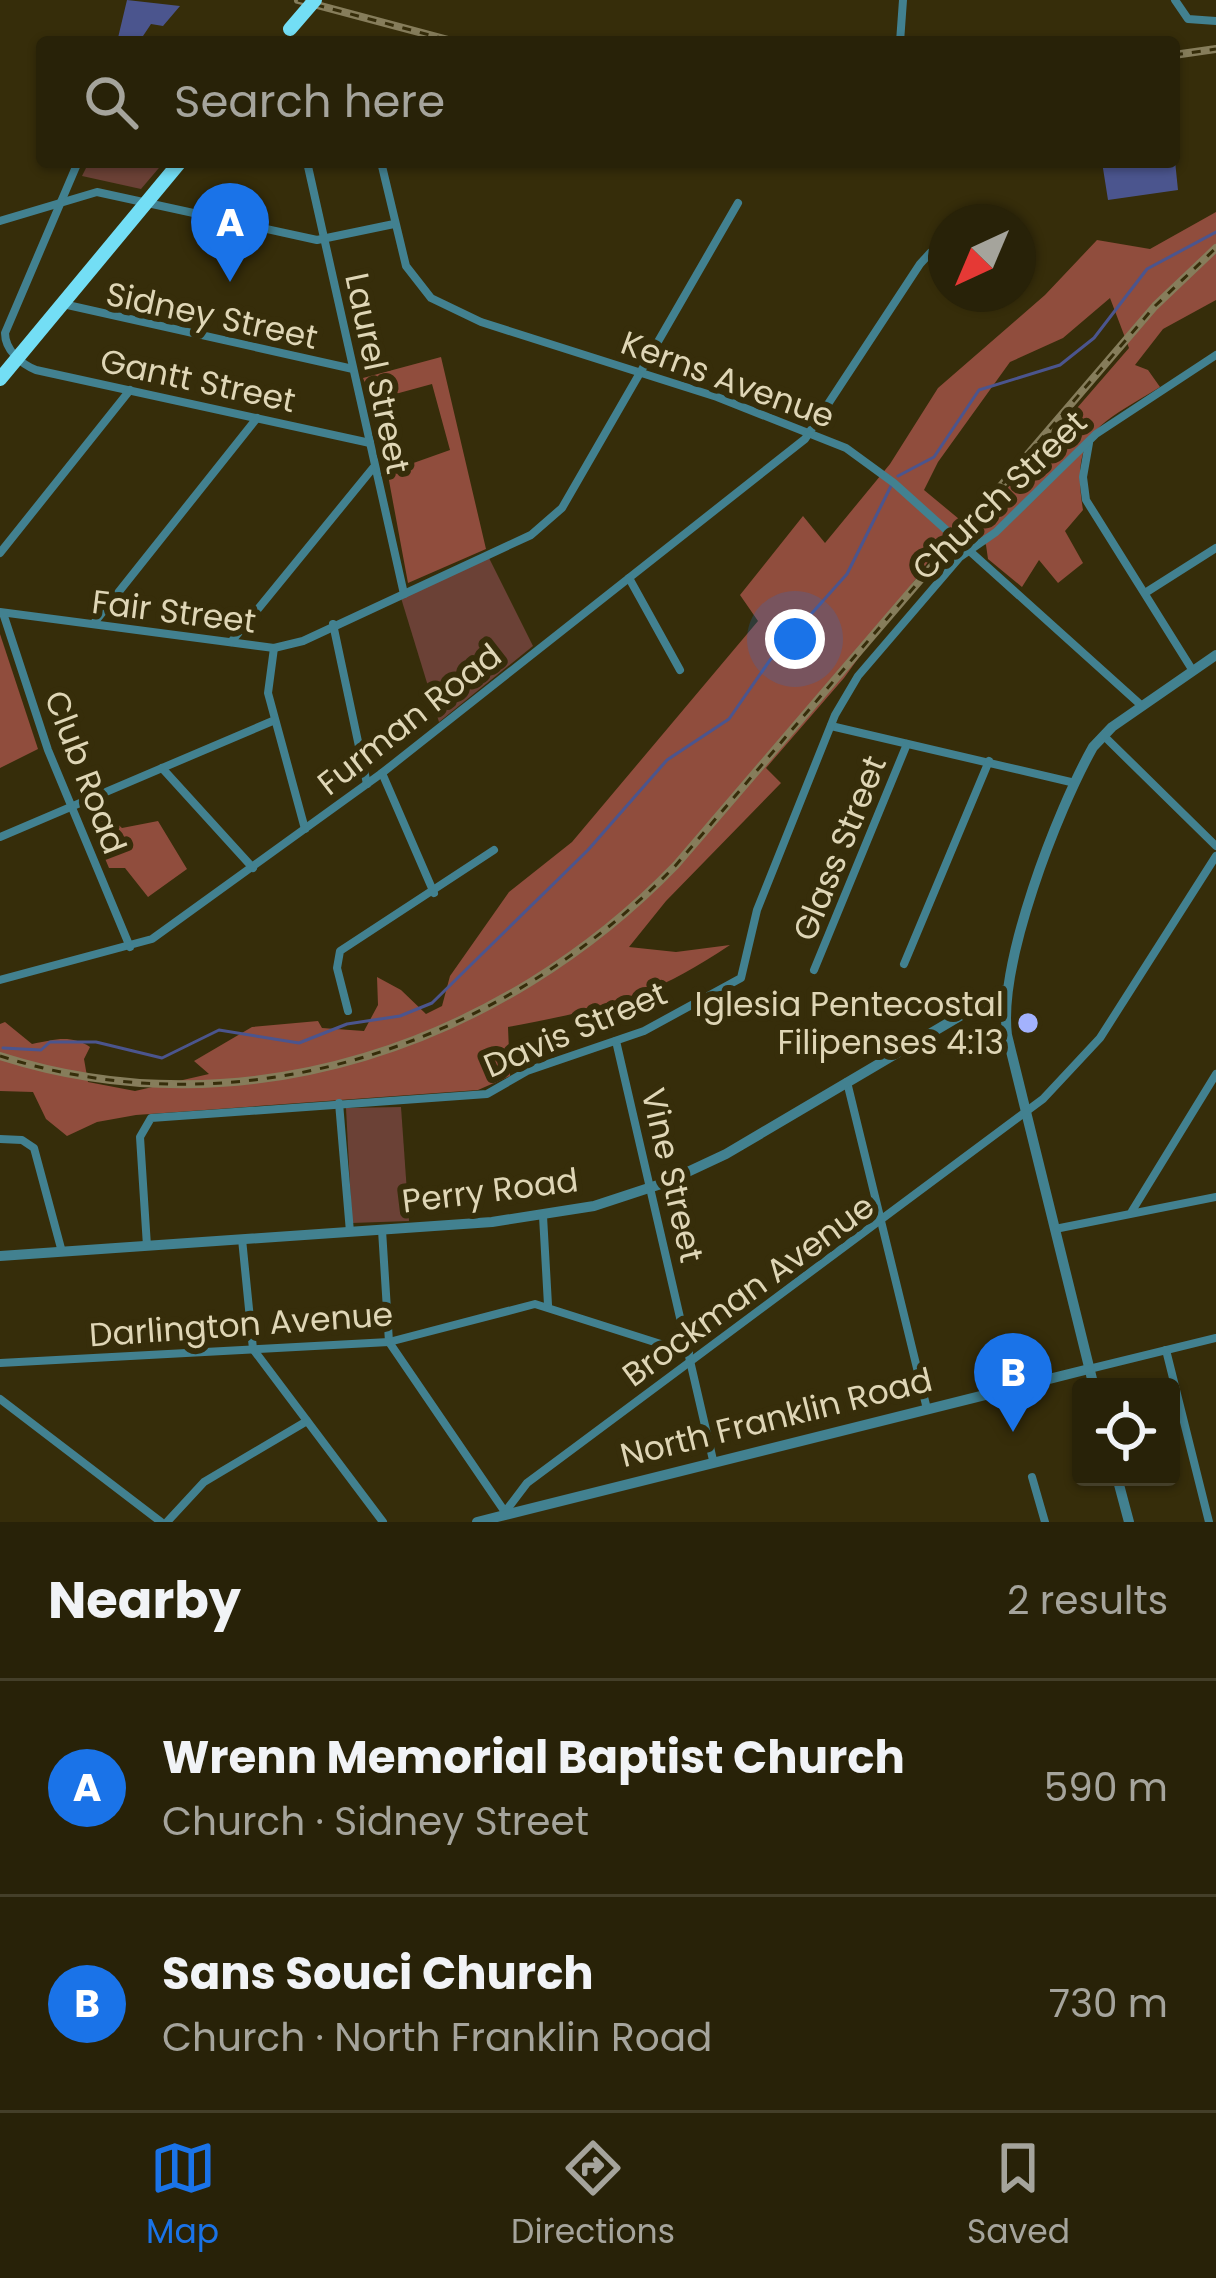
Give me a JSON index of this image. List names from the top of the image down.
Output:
{
  "streets": {
    "street": [
      "Sidney Street",
      "Laurel Street",
      "Kerns Avenue",
      "Gantt Street",
      "Church Street",
      "Fair Street",
      "Furman Road",
      "Club Road",
      "Glass Street",
      "Davis Street",
      "Vine Street",
      "Perry Road",
      "Brockman Avenue",
      "Darlington Avenue",
      "North Franklin Road"
    ]
  },
  "crossings": [
    ["Sidney Street", "Laurel Street"],
    ["Laurel Street", "Gantt Street"],
    ["Laurel Street", "Fair Street"],
    ["Kerns Avenue", "Church Street"],
    ["Kerns Avenue", "Fair Street"],
    ["Kerns Avenue", "Furman Road"],
    ["Church Street", "Davis Street"],
    ["Fair Street", "Club Road"],
    ["Furman Road", "Club Road"],
    ["Davis Street", "Vine Street"],
    ["Davis Street", "Perry Road"],
    ["Vine Street", "Perry Road"],
    ["Vine Street", "Brockman Avenue"],
    ["Vine Street", "Darlington Avenue"],
    ["Vine Street", "North Franklin Road"],
    ["Brockman Avenue", "Darlington Avenue"],
    ["Brockman Avenue", "North Franklin Road"]
  ],
  "places": ["Iglesia Pentecostal Filipenses 4:13"],
  "north": "bottom left",
  "page": {
    "search": "Search here",
    "pins": ["A", "B"],
    "heading": ["Nearby", "2 results"],
    "list": [
      {
        "mark": "A",
        "name": "Wrenn Memorial Baptist Church",
        "note": "Church · Sidney Street",
        "value": "590 m"
      },
      {
        "mark": "B",
        "name": "Sans Souci Church",
        "note": "Church · North Franklin Road",
        "value": "730 m"
      }
    ],
    "nav": ["Map", "Directions", "Saved"]
  }
}
